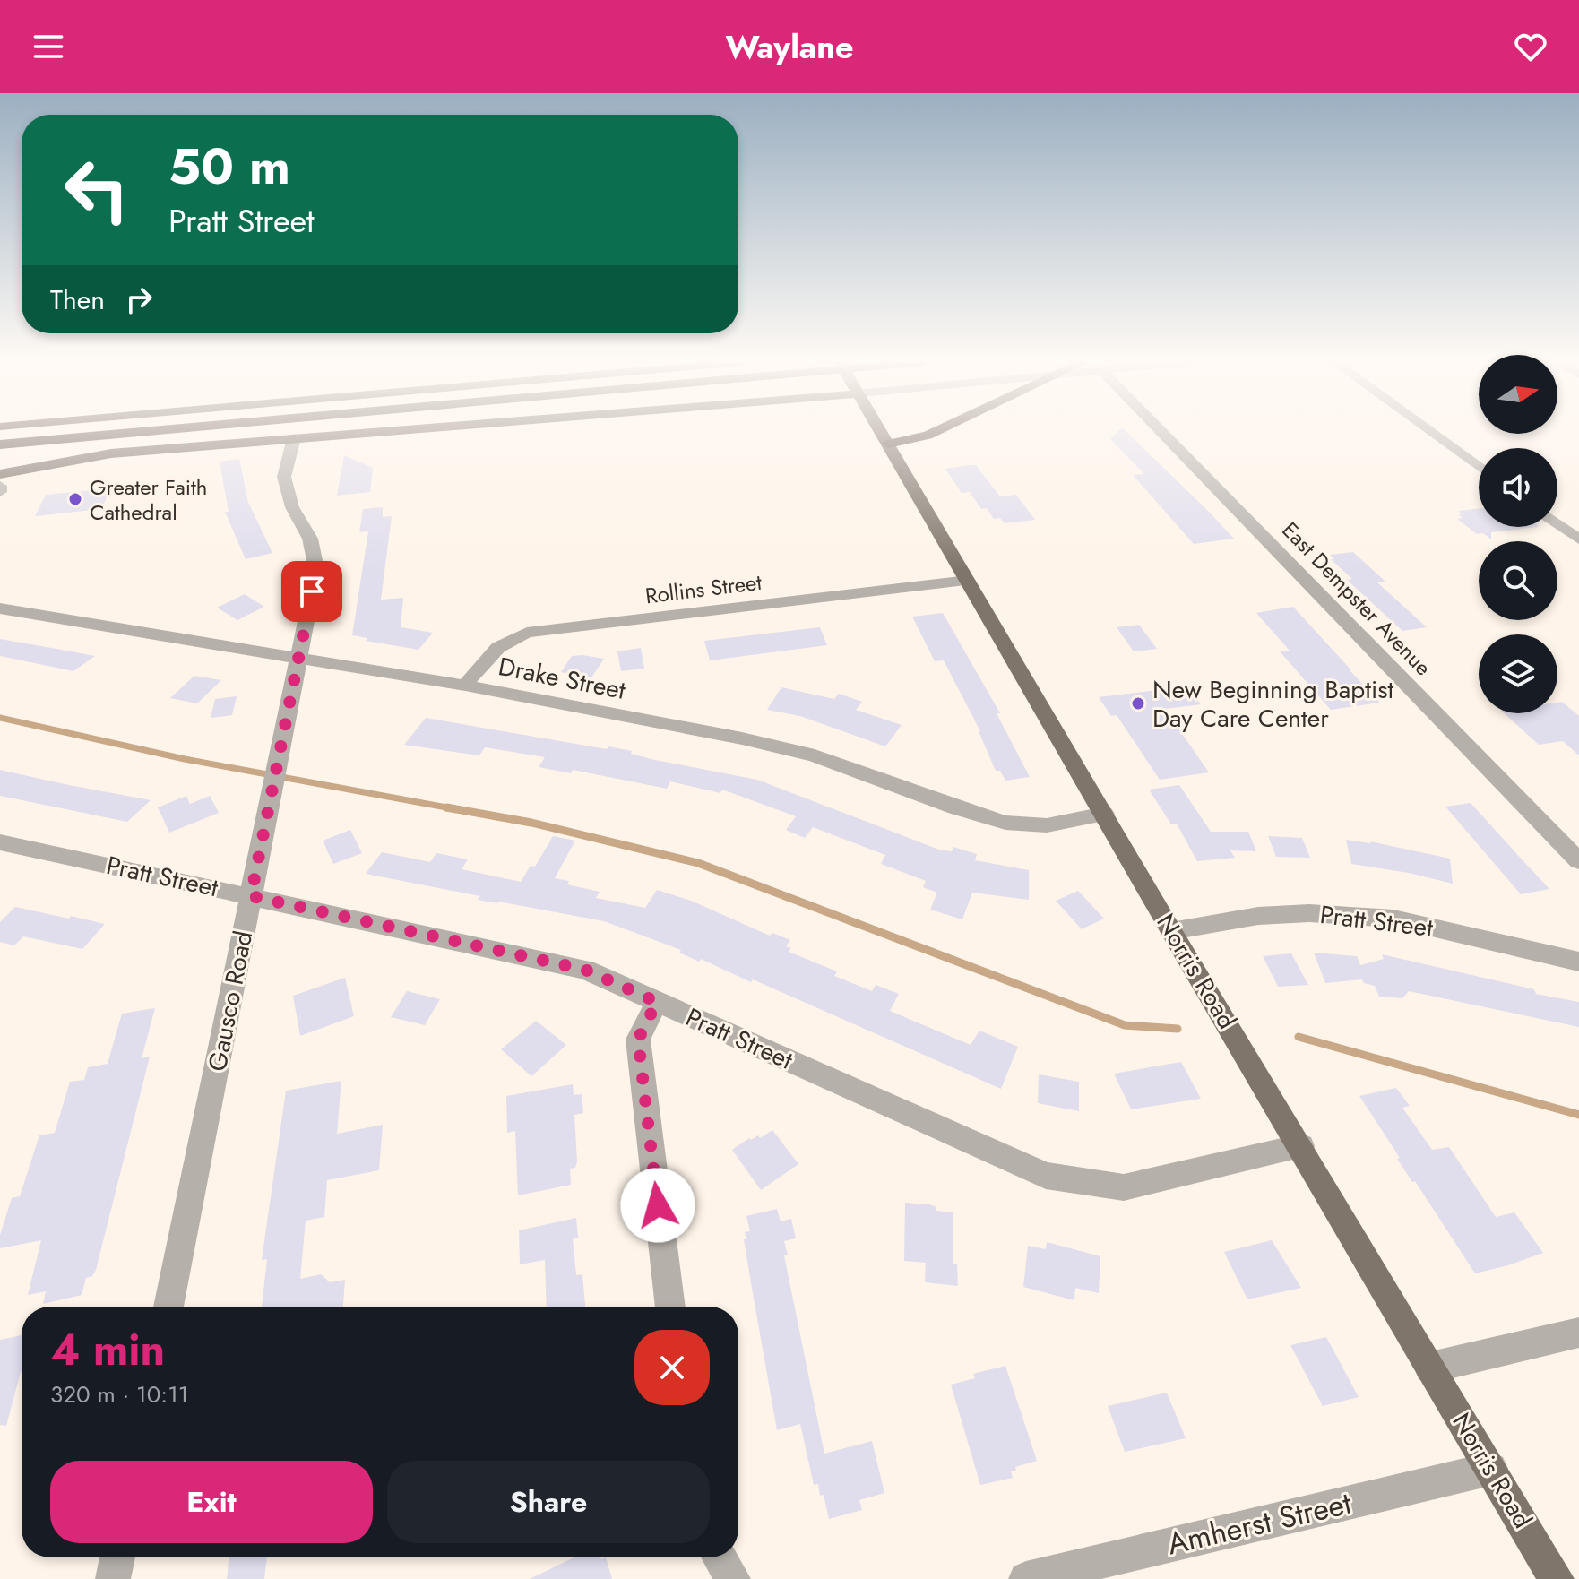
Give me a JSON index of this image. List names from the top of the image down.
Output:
{
  "streets": {
    "main road": ["Norris Road"],
    "street": [
      "Rollins Street",
      "East Dempster Avenue",
      "Drake Street",
      "Pratt Street",
      "Gausco Road",
      "Amherst Street"
    ]
  },
  "crossings": [
    ["Rollins Street", "Drake Street"],
    ["Rollins Street", "Norris Road"],
    ["Drake Street", "Norris Road"],
    ["Drake Street", "Gausco Road"],
    ["Pratt Street", "Norris Road"],
    ["Pratt Street", "Gausco Road"],
    ["Norris Road", "Amherst Street"]
  ],
  "places": ["Greater Faith Cathedral", "New Beginning Baptist Day Care Center"],
  "north": "right",
  "page": {
    "header": "Waylane",
    "turn": ["50 m", "Pratt Street"],
    "then": "Then",
    "heading": ["4 min", "320 m · 10:11"],
    "buttons": ["Exit", "Share"]
  }
}
